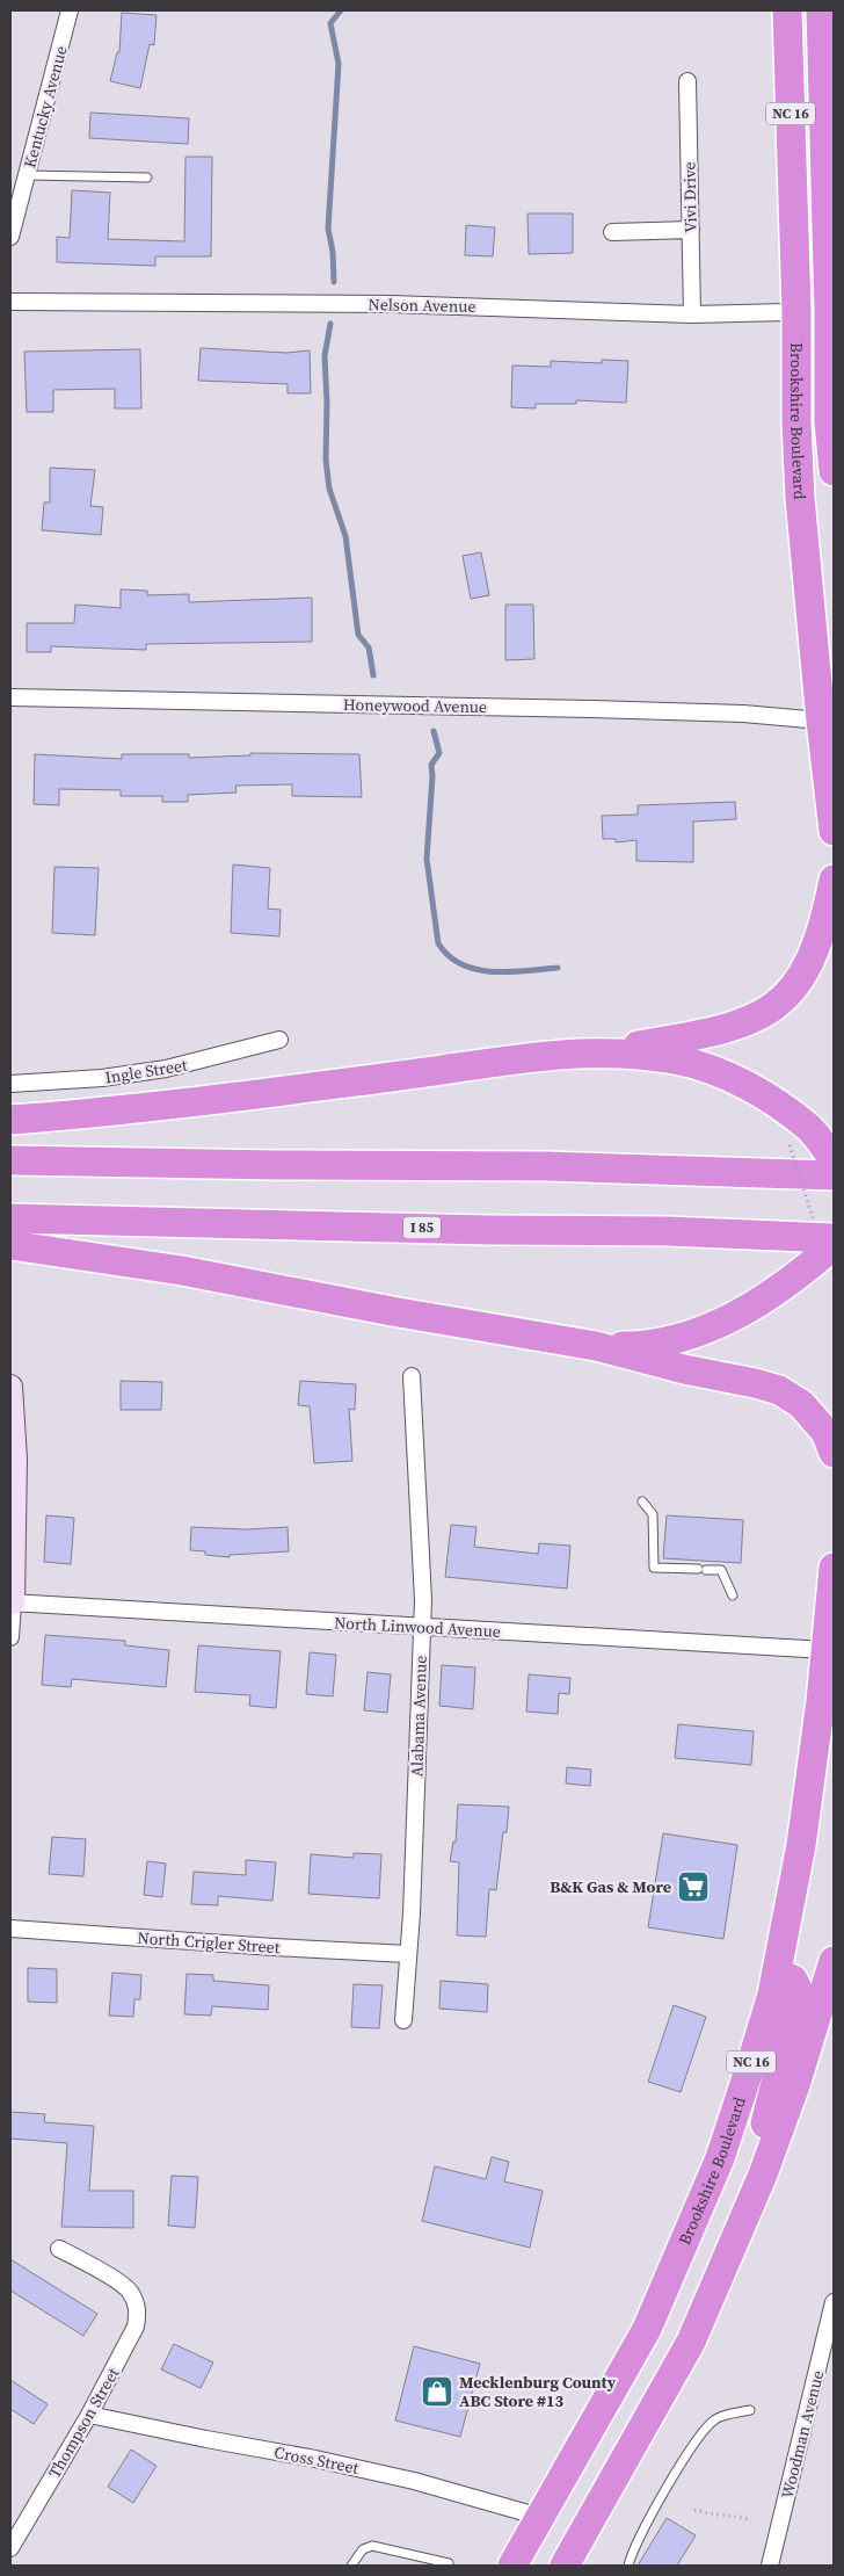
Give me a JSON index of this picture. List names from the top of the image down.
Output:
{
  "streets": {
    "highway": ["NC 16", "Brookshire Boulevard", "I 85"],
    "street": [
      "Kentucky Avenue",
      "Vivi Drive",
      "Nelson Avenue",
      "Honeywood Avenue",
      "Ingle Street",
      "North Linwood Avenue",
      "Alabama Avenue",
      "North Crigler Street",
      "Thompson Street",
      "Woodman Avenue",
      "Cross Street"
    ]
  },
  "crossings": [
    ["Vivi Drive", "Nelson Avenue"],
    ["Nelson Avenue", "Brookshire Boulevard"],
    ["Brookshire Boulevard", "Honeywood Avenue"],
    ["Brookshire Boulevard", "North Linwood Avenue"],
    ["Brookshire Boulevard", "Cross Street"],
    ["North Linwood Avenue", "Alabama Avenue"],
    ["Alabama Avenue", "North Crigler Street"],
    ["Thompson Street", "Cross Street"]
  ],
  "places": {
    "supermarket": ["B&K Gas & More"],
    "shop": ["Mecklenburg County ABC Store #13"]
  }
}
